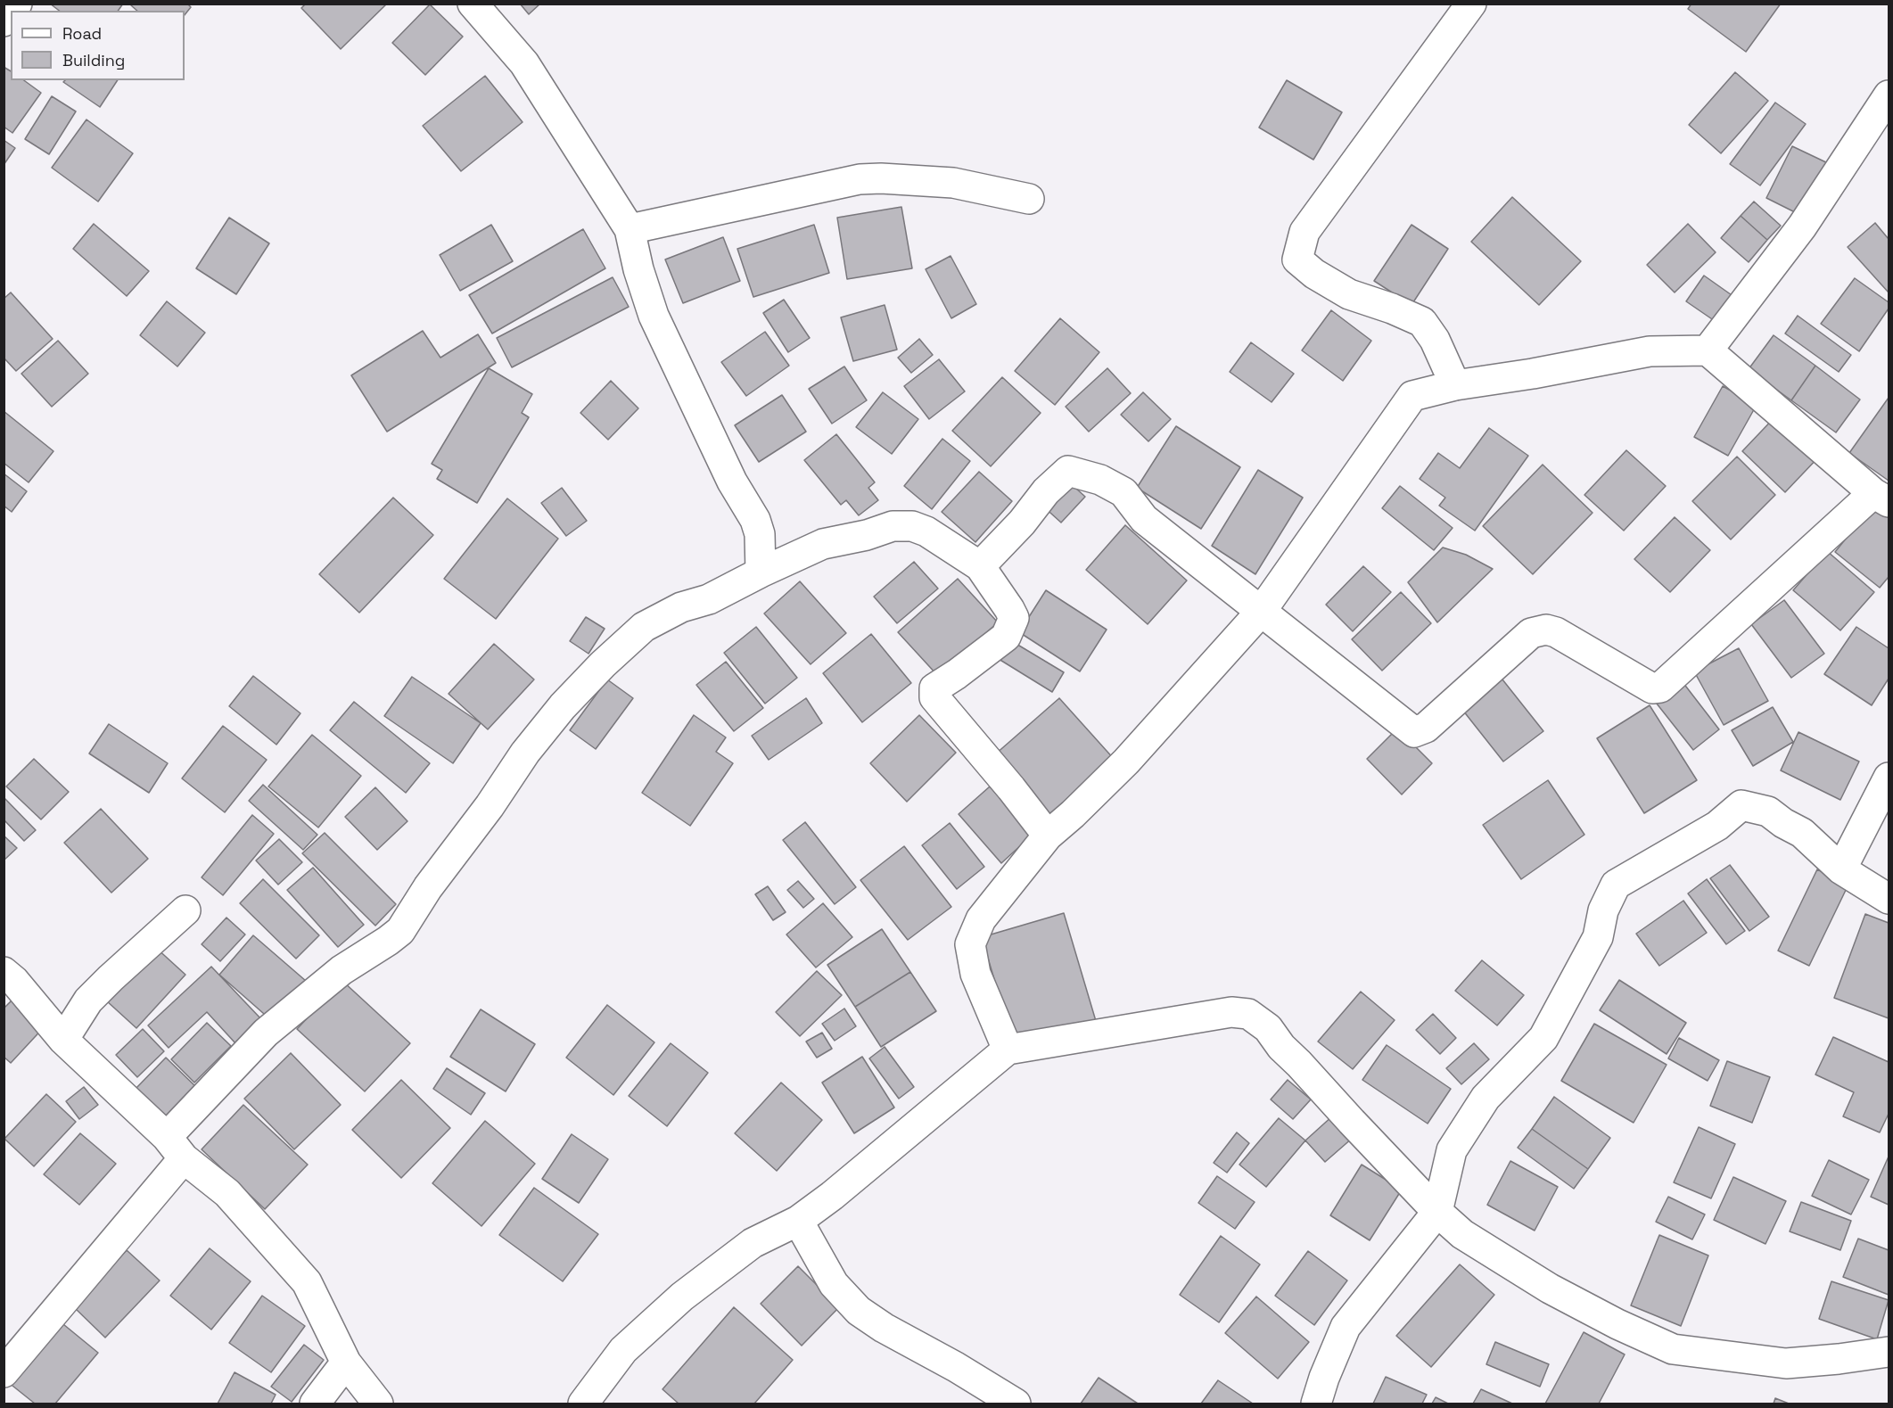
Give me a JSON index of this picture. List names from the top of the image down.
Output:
{
  "legend": ["Road", "Building"]
}
